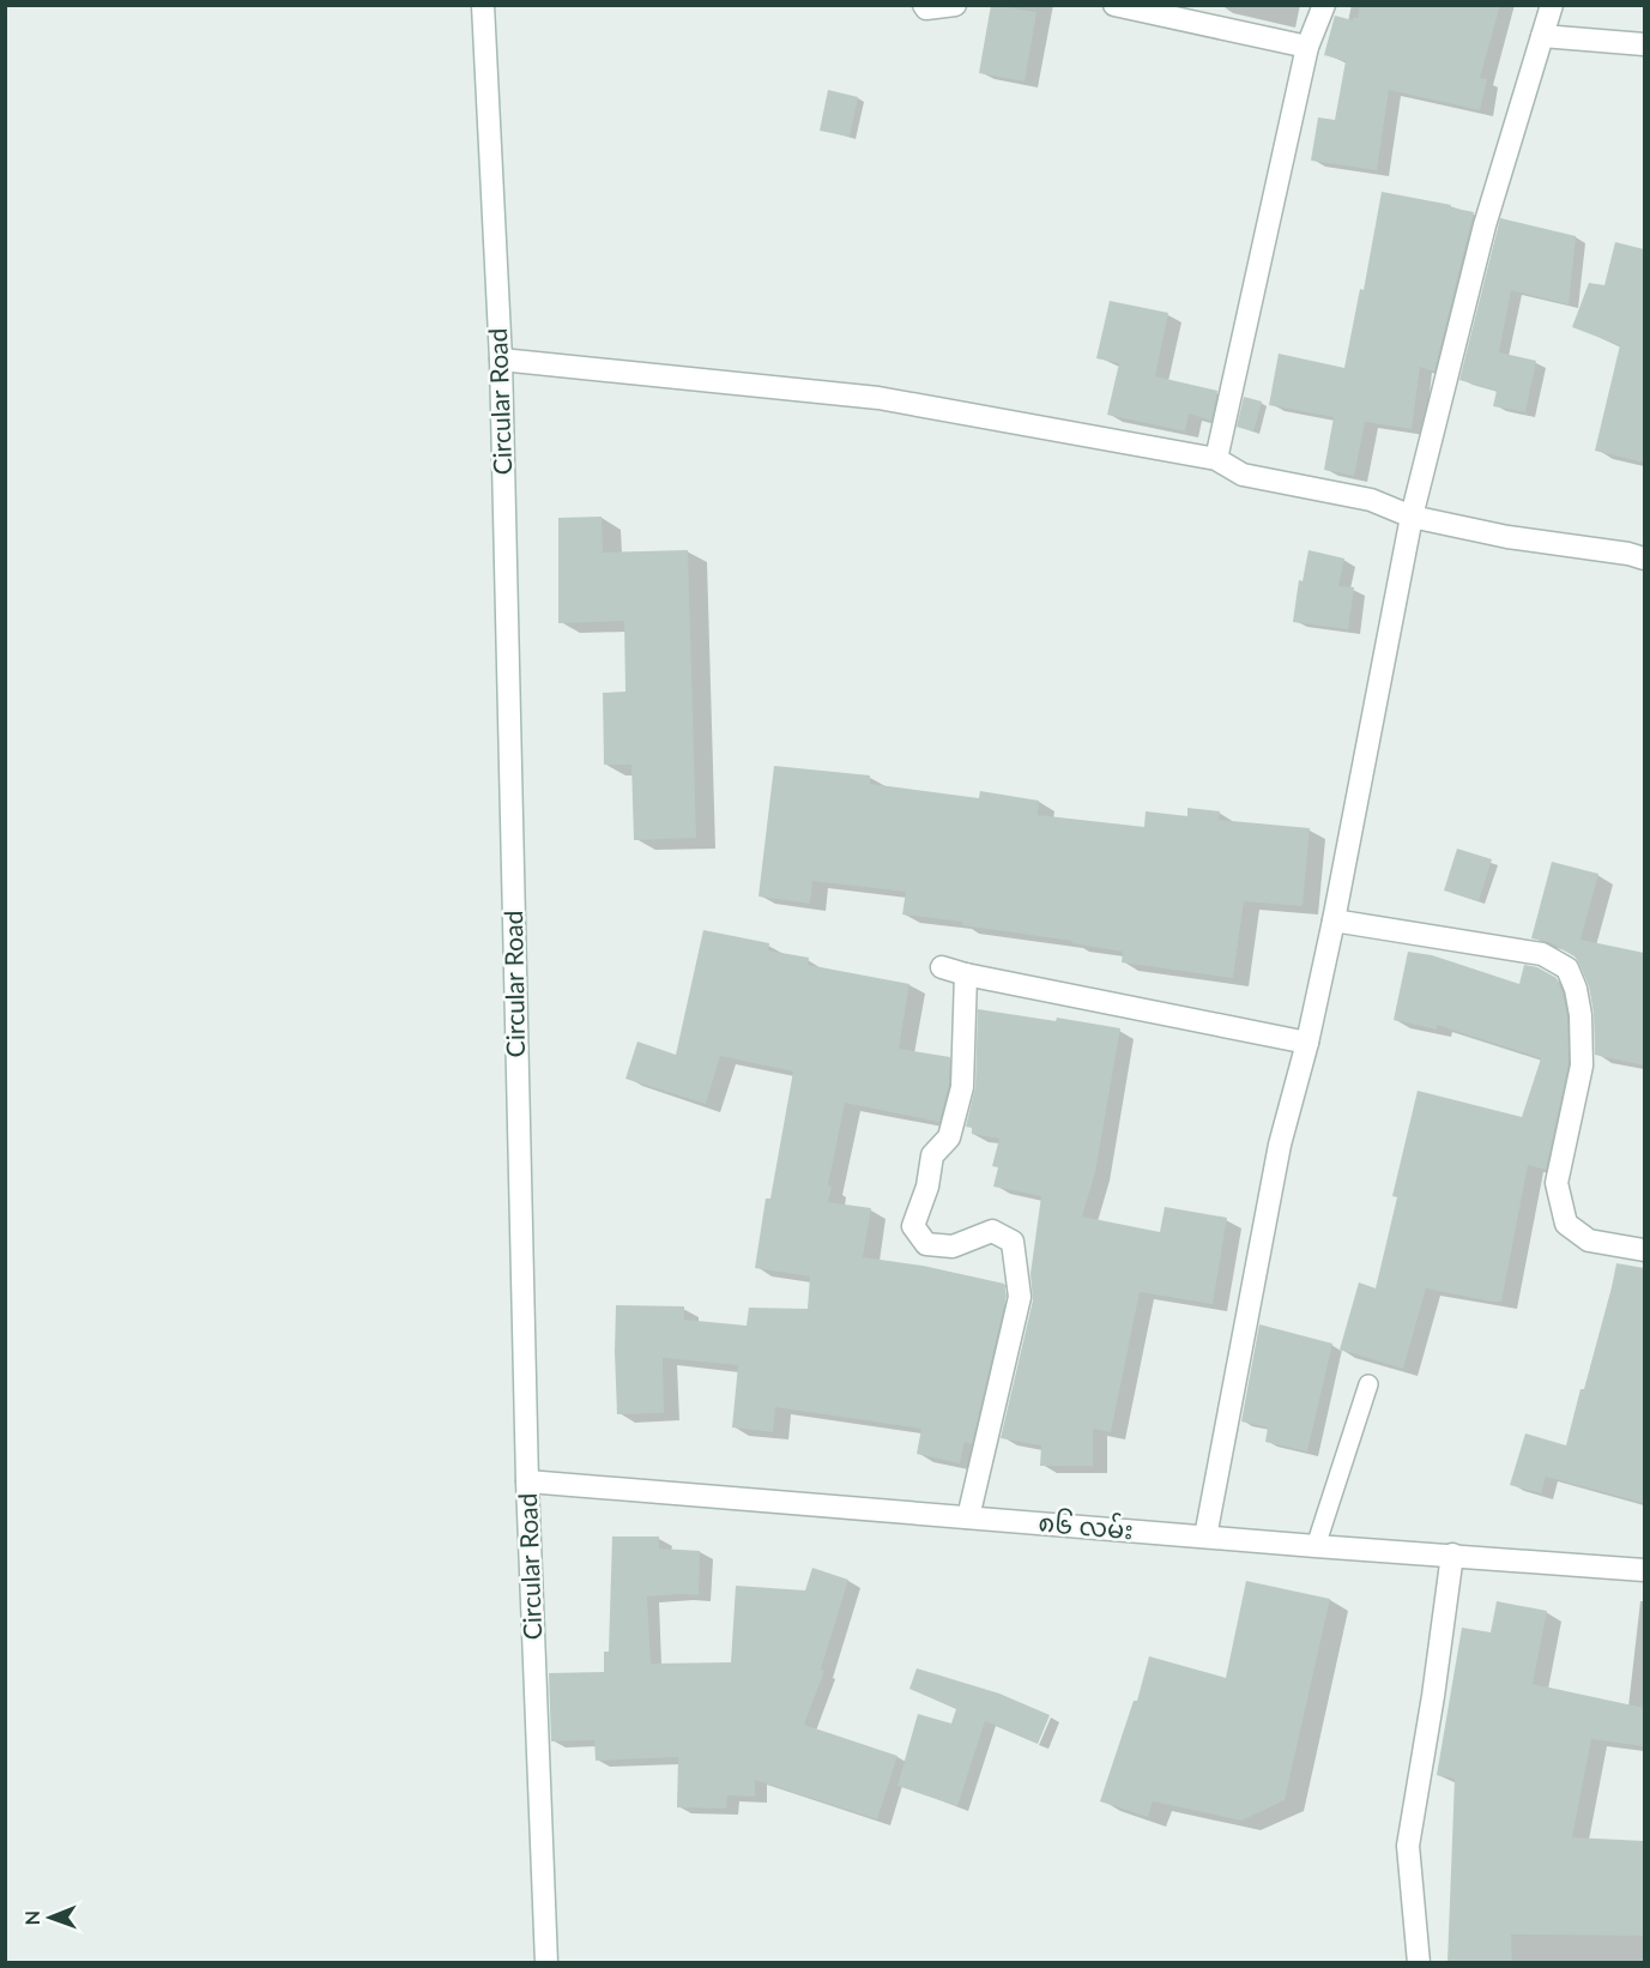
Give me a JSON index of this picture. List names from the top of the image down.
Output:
{
  "streets": {
    "street": ["Circular Road", "၈၆ လမ်း"]
  },
  "crossings": [
    ["Circular Road", "၈၆ လမ်း"]
  ],
  "north": "left"
}
